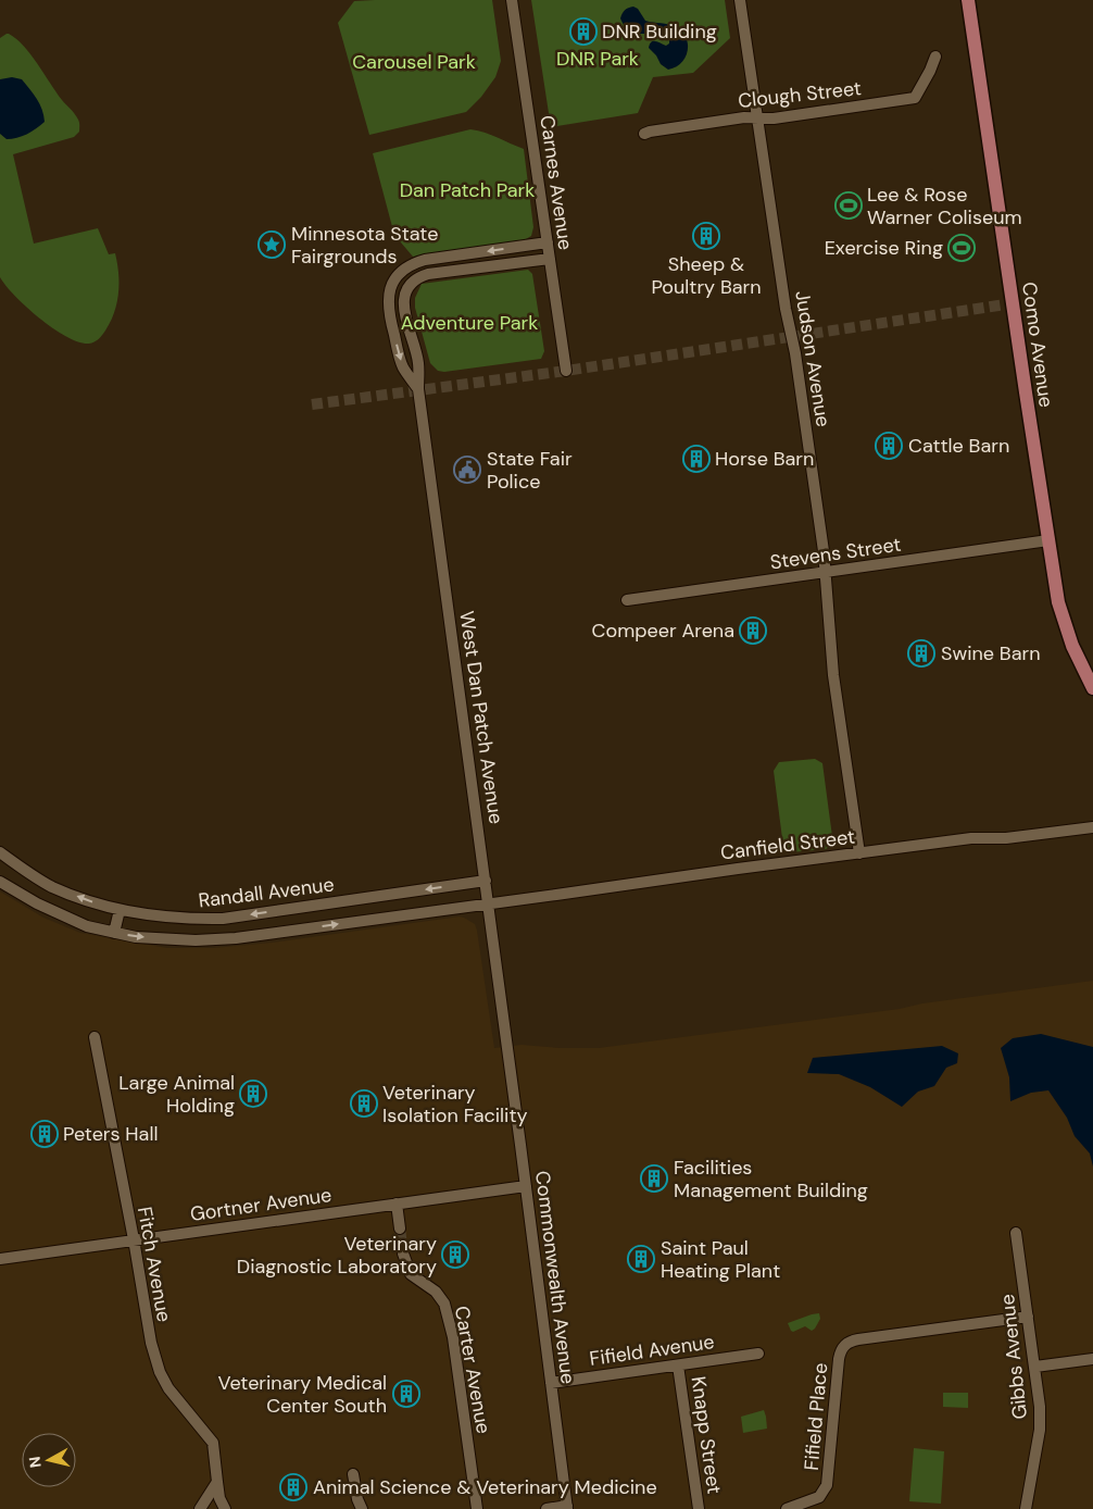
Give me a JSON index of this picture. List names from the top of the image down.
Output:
{
  "streets": {
    "main road": ["Como Avenue"],
    "street": [
      "Clough Street",
      "Carnes Avenue",
      "Judson Avenue",
      "Stevens Street",
      "West Dan Patch Avenue",
      "Canfield Street",
      "Randall Avenue",
      "Gortner Avenue",
      "Fitch Avenue",
      "Commonwealth Avenue",
      "Fifield Avenue",
      "Gibbs Avenue",
      "Carter Avenue",
      "Fifield Place",
      "Knapp Street"
    ]
  },
  "crossings": [
    ["Clough Street", "Judson Avenue"],
    ["Carnes Avenue", "West Dan Patch Avenue"],
    ["Como Avenue", "Stevens Street"],
    ["Judson Avenue", "Stevens Street"],
    ["Judson Avenue", "Canfield Street"],
    ["West Dan Patch Avenue", "Canfield Street"],
    ["West Dan Patch Avenue", "Randall Avenue"],
    ["West Dan Patch Avenue", "Commonwealth Avenue"],
    ["Canfield Street", "Randall Avenue"],
    ["Gortner Avenue", "Fitch Avenue"],
    ["Gortner Avenue", "Commonwealth Avenue"],
    ["Commonwealth Avenue", "Fifield Avenue"],
    ["Fifield Avenue", "Knapp Street"],
    ["Gibbs Avenue", "Fifield Place"]
  ],
  "parks": [
    "DNR Park",
    "Carousel Park",
    "Dan Patch Park",
    "Adventure Park"
  ],
  "places": {
    "building": [
      "DNR Building",
      "Sheep & Poultry Barn",
      "Cattle Barn",
      "Horse Barn",
      "Compeer Arena",
      "Swine Barn",
      "Large Animal Holding",
      "Veterinary Isolation Facility",
      "Peters Hall",
      "Facilities Management Building",
      "Veterinary Diagnostic Laboratory",
      "Saint Paul Heating Plant",
      "Veterinary Medical Center South",
      "Animal Science & Veterinary Medicine"
    ],
    "sports": ["Lee & Rose Warner Coliseum", "Exercise Ring"],
    "place": ["Minnesota State Fairgrounds"],
    "public building": ["State Fair Police"]
  },
  "north": "left"
}
